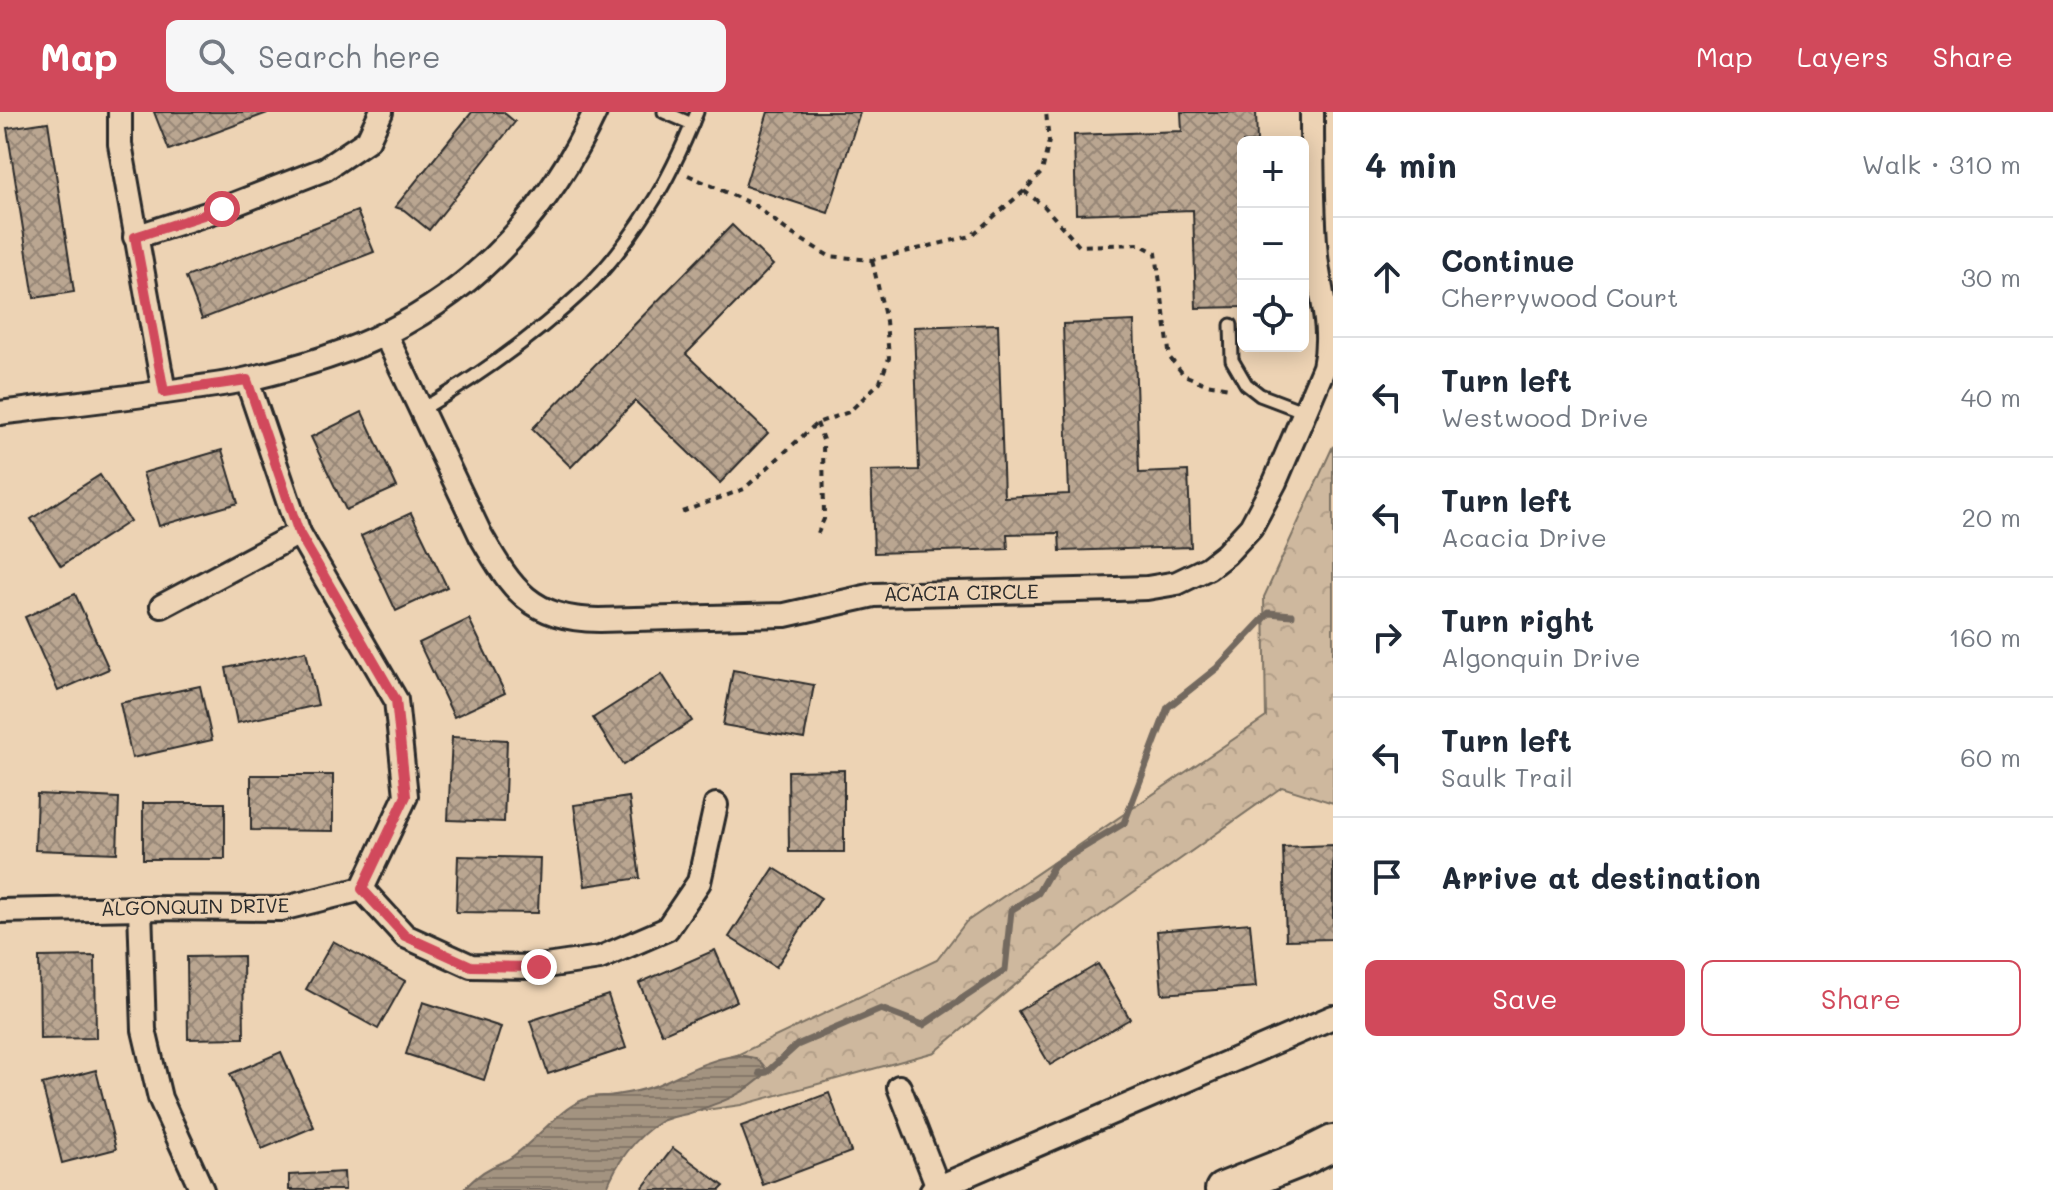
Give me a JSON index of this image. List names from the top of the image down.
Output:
{
  "streets": {
    "street": ["ACACIA CIRCLE", "ALGONQUIN DRIVE"]
  },
  "page": {
    "header": "Map",
    "search": "Search here",
    "nav": ["Map", "Layers", "Share"],
    "heading": ["4 min", "Walk · 310 m"],
    "map_buttons": ["+", "−"],
    "list": [
      ["Continue", "Cherrywood Court", "30 m"],
      ["Turn left", "Westwood Drive", "40 m"],
      ["Turn left", "Acacia Drive", "20 m"],
      ["Turn right", "Algonquin Drive", "160 m"],
      ["Turn left", "Saulk Trail", "60 m"],
      "Arrive at destination"
    ],
    "buttons": ["Save", "Share"]
  }
}
